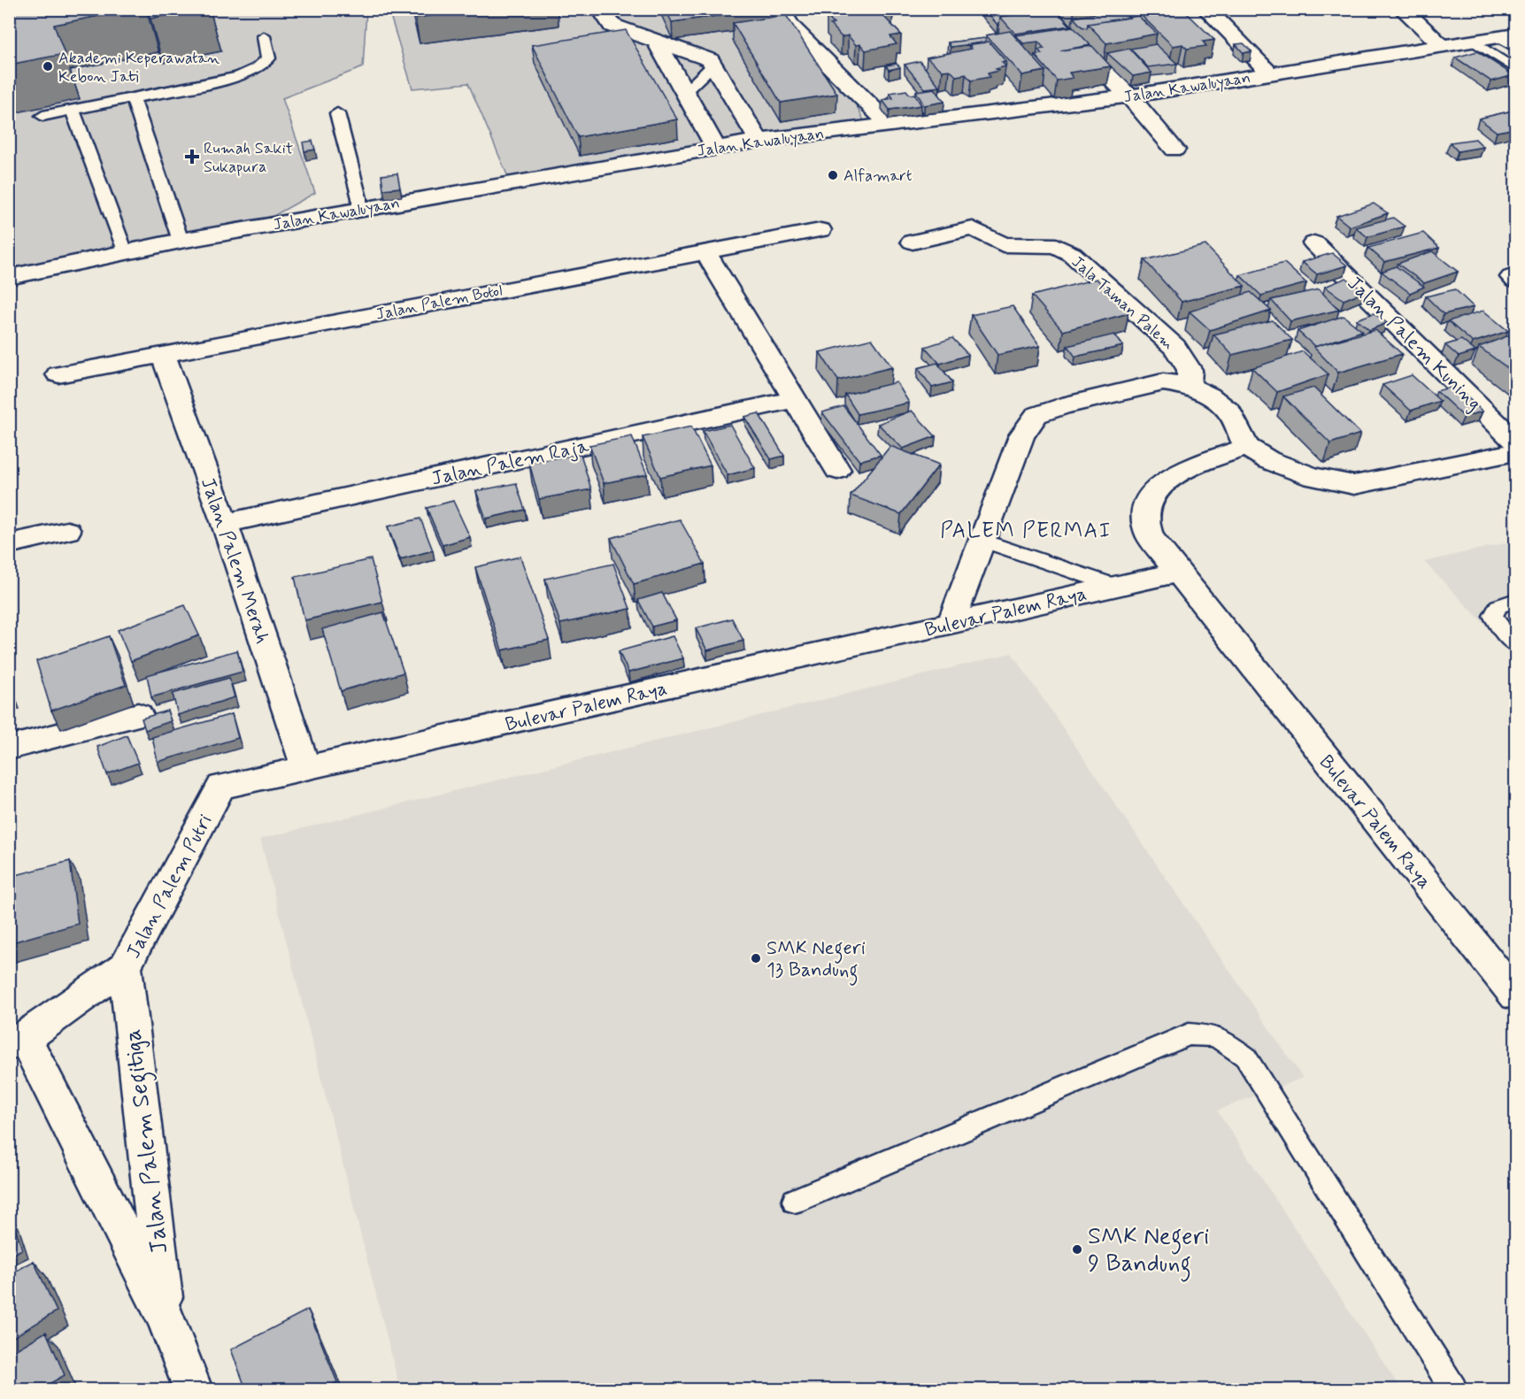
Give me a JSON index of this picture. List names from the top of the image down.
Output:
{
  "streets": {
    "street": [
      "Jalan Kawaluyaan",
      "Jalan Palem Botol",
      "Jala Taman Palem",
      "Jalan Palem Kuning",
      "Jalan Palem Raja",
      "Jalan Palem Merah",
      "Bulevar Palem Raya",
      "Jalan Palem Putri",
      "Jalan Palem Segitiga"
    ]
  },
  "crossings": [
    ["Jalan Palem Botol", "Jalan Palem Merah"],
    ["Jalan Palem Raja", "Jalan Palem Merah"],
    ["Jalan Palem Merah", "Bulevar Palem Raya"],
    ["Jalan Palem Merah", "Jalan Palem Putri"],
    ["Bulevar Palem Raya", "Jalan Palem Putri"],
    ["Jalan Palem Putri", "Jalan Palem Segitiga"]
  ],
  "districts": ["PALEM PERMAI"],
  "places": {
    "other": [
      "Akademi Keperawatan Kebon Jati",
      "Alfamart",
      "SMK Negeri 13 Bandung",
      "SMK Negeri 9 Bandung"
    ],
    "health": ["Rumah Sakit Sukapura"]
  }
}
